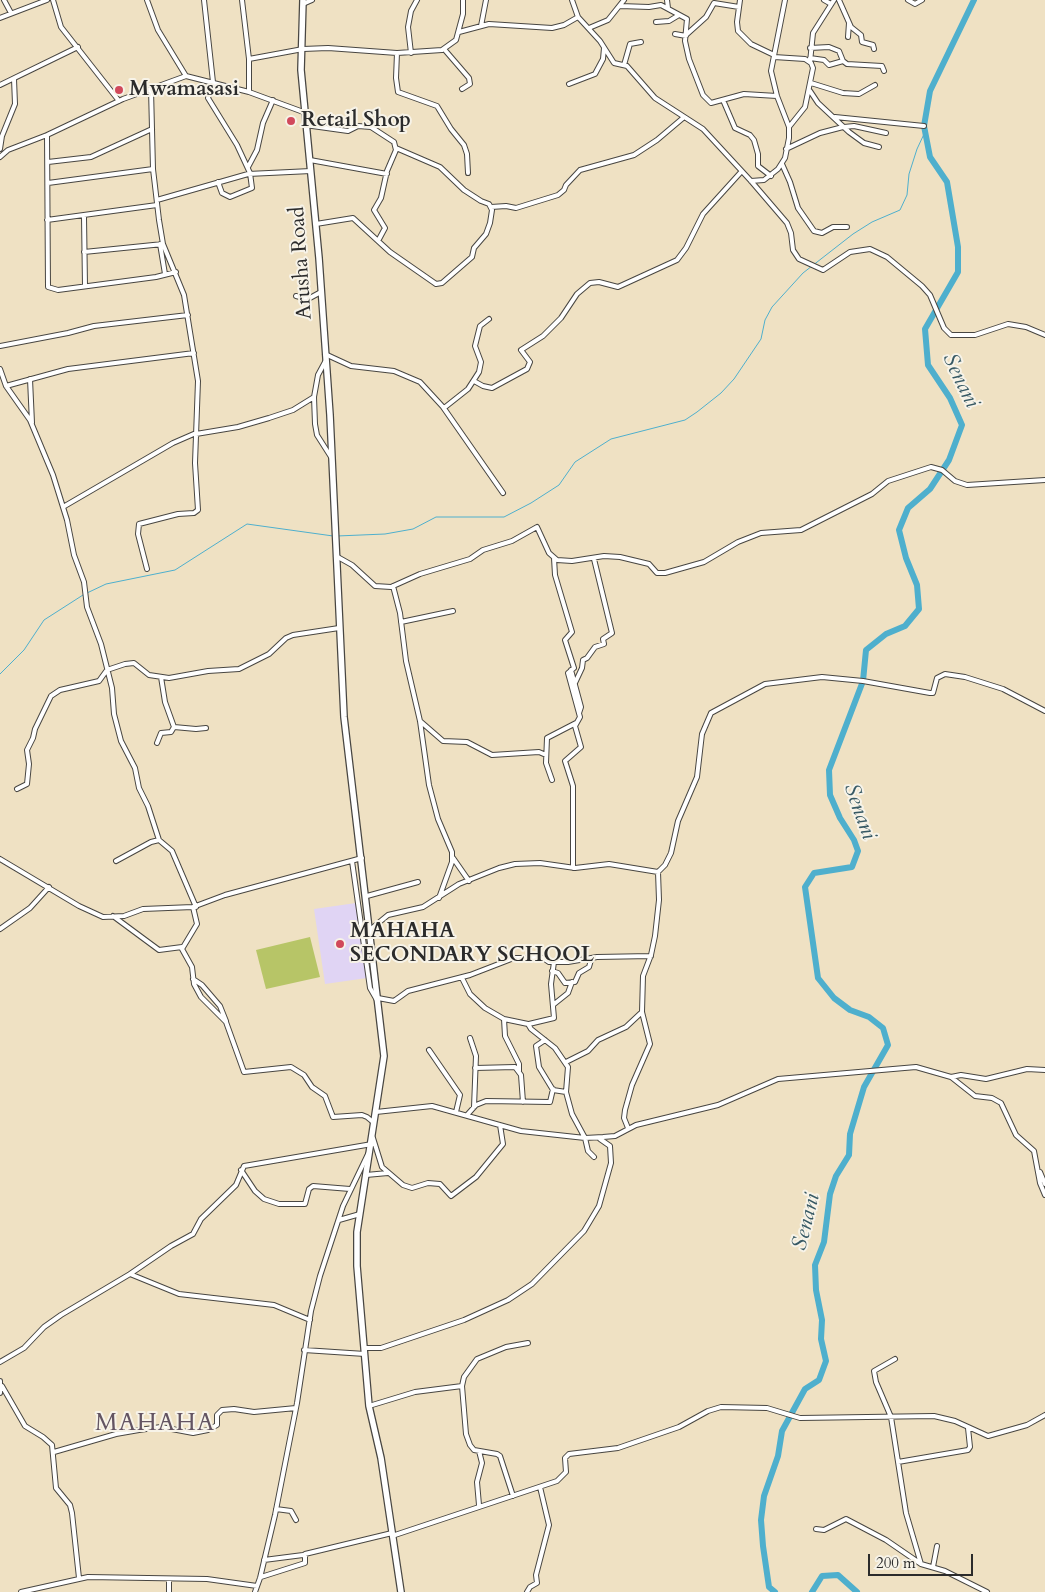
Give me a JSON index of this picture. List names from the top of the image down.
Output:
{
  "streets": {
    "main road": ["Arusha Road"]
  },
  "districts": ["MAHAHA"],
  "water": ["Senani"],
  "places": ["Mwamasasi", "Retail Shop", "MAHAHA SECONDARY SCHOOL"],
  "scale_bar": "200 m"
}
